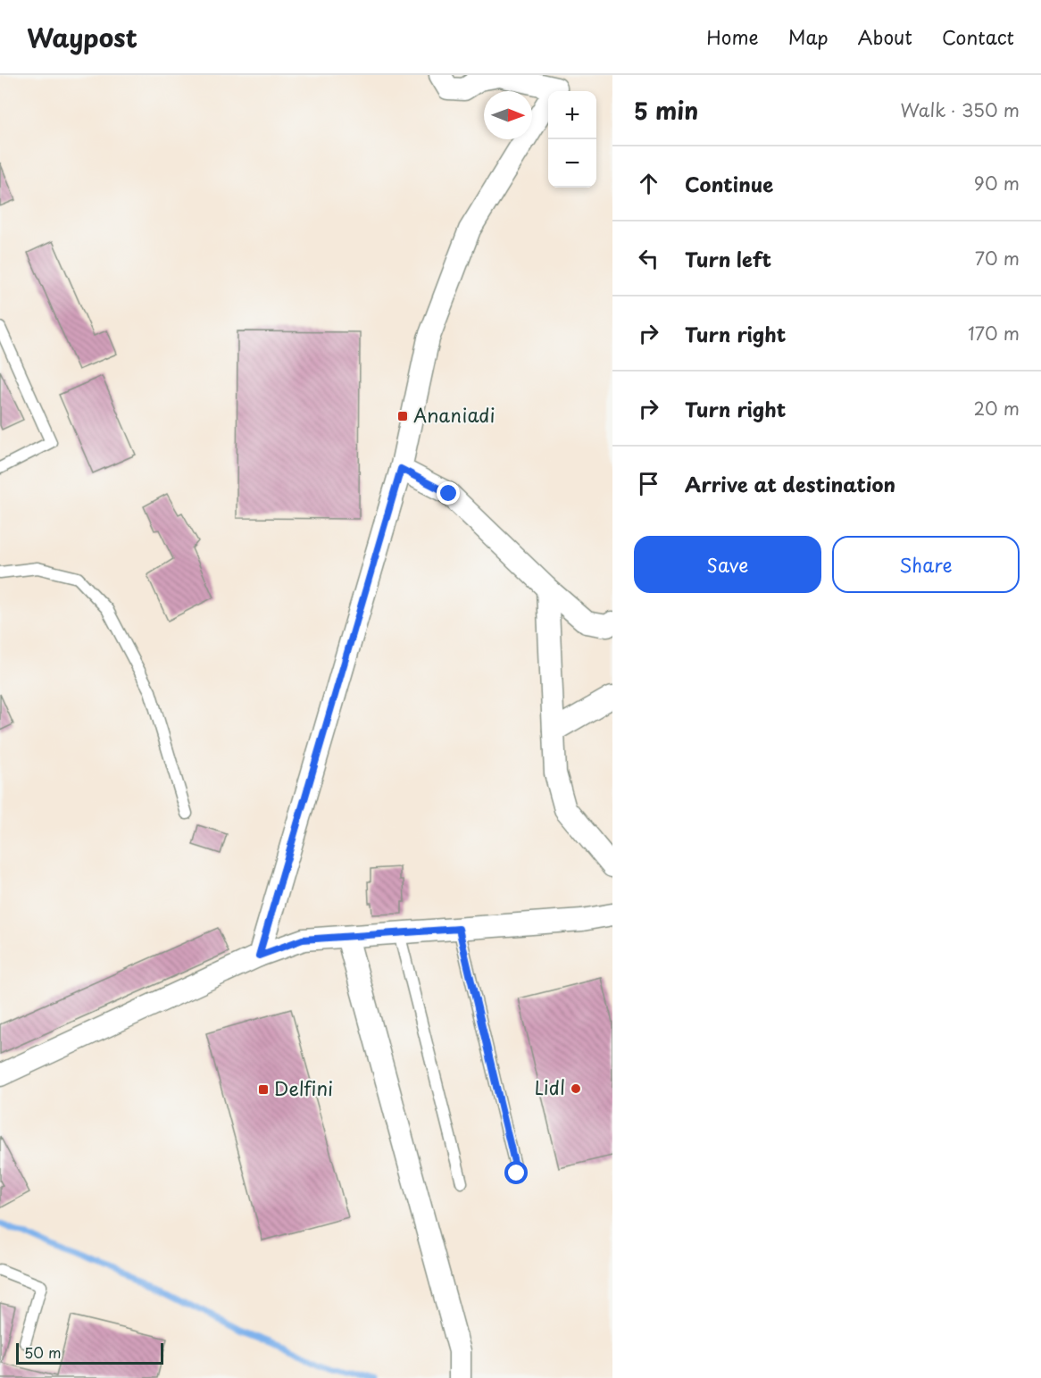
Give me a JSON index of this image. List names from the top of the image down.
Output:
{
  "places": {
    "transit": ["Ananiadi", "Delfini"],
    "other": ["Lidl"]
  },
  "scale_bar": "50 m",
  "north": "right",
  "page": {
    "header": "Waypost",
    "nav": [
      "Home",
      "Map",
      "About",
      "Contact"
    ],
    "heading": ["5 min", "Walk · 350 m"],
    "map_buttons": ["+", "−"],
    "list": [
      ["Continue", "90 m"],
      ["Turn left", "70 m"],
      ["Turn right", "170 m"],
      ["Turn right", "20 m"],
      "Arrive at destination"
    ],
    "buttons": ["Save", "Share"],
    "scale": "50 m"
  }
}
